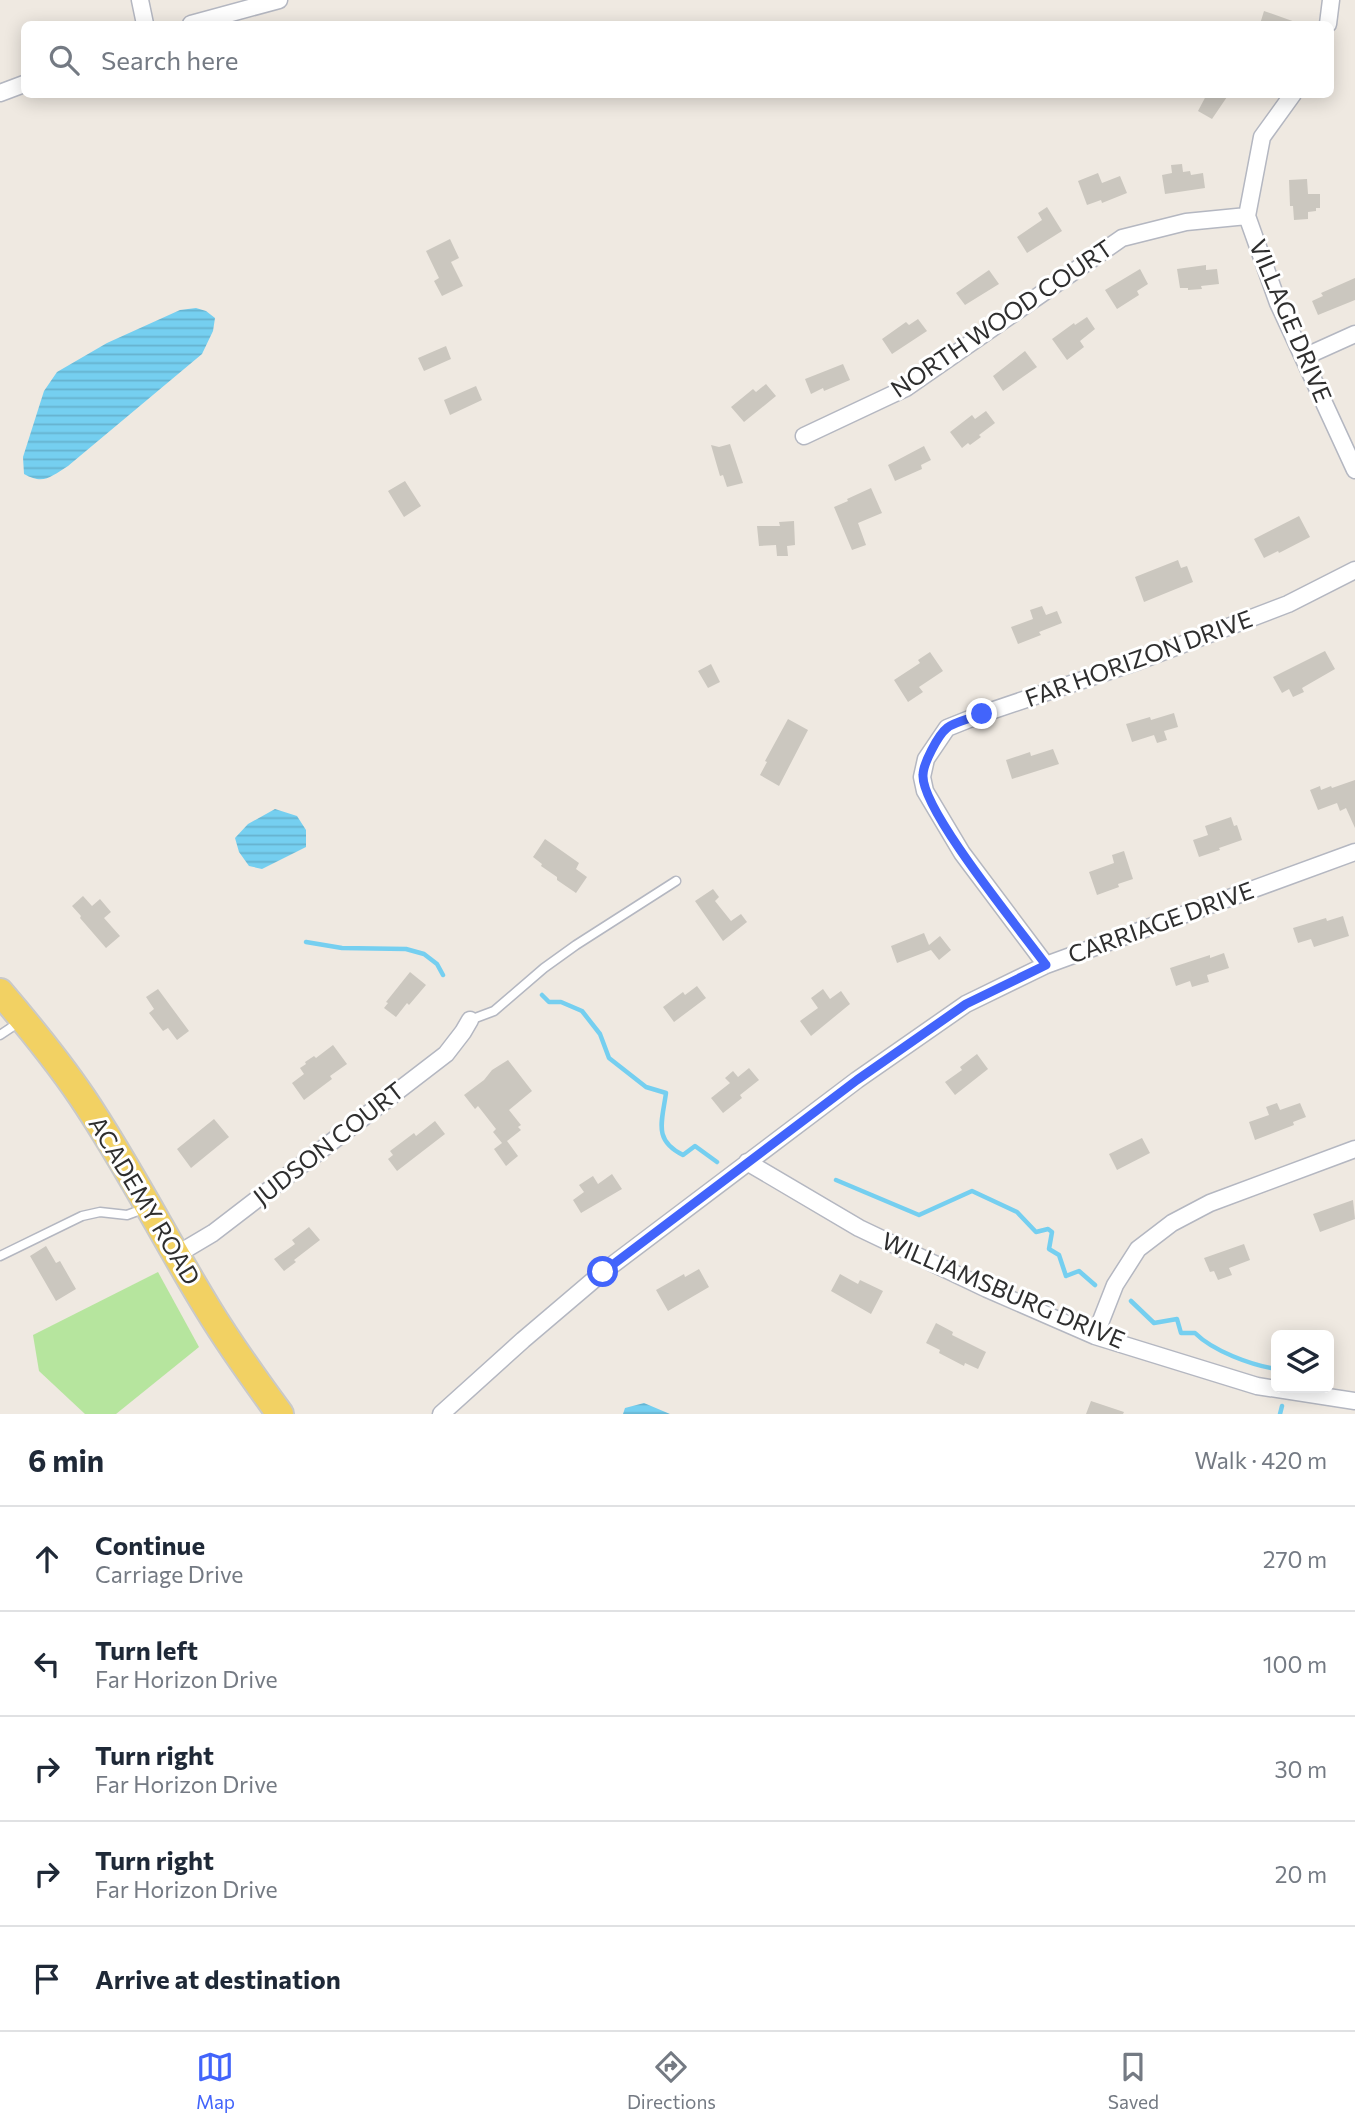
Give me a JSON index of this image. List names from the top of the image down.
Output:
{
  "streets": {
    "main road": ["ACADEMY ROAD"],
    "street": [
      "NORTH WOOD COURT",
      "VILLAGE DRIVE",
      "FAR HORIZON DRIVE",
      "CARRIAGE DRIVE",
      "JUDSON COURT",
      "WILLIAMSBURG DRIVE"
    ]
  },
  "crossings": [
    ["NORTH WOOD COURT", "VILLAGE DRIVE"],
    ["FAR HORIZON DRIVE", "CARRIAGE DRIVE"],
    ["CARRIAGE DRIVE", "WILLIAMSBURG DRIVE"],
    ["JUDSON COURT", "ACADEMY ROAD"]
  ],
  "page": {
    "search": "Search here",
    "heading": ["6 min", "Walk · 420 m"],
    "list": [
      ["Continue", "Carriage Drive", "270 m"],
      ["Turn left", "Far Horizon Drive", "100 m"],
      ["Turn right", "Far Horizon Drive", "30 m"],
      ["Turn right", "Far Horizon Drive", "20 m"],
      "Arrive at destination"
    ],
    "nav": ["Map", "Directions", "Saved"]
  }
}
